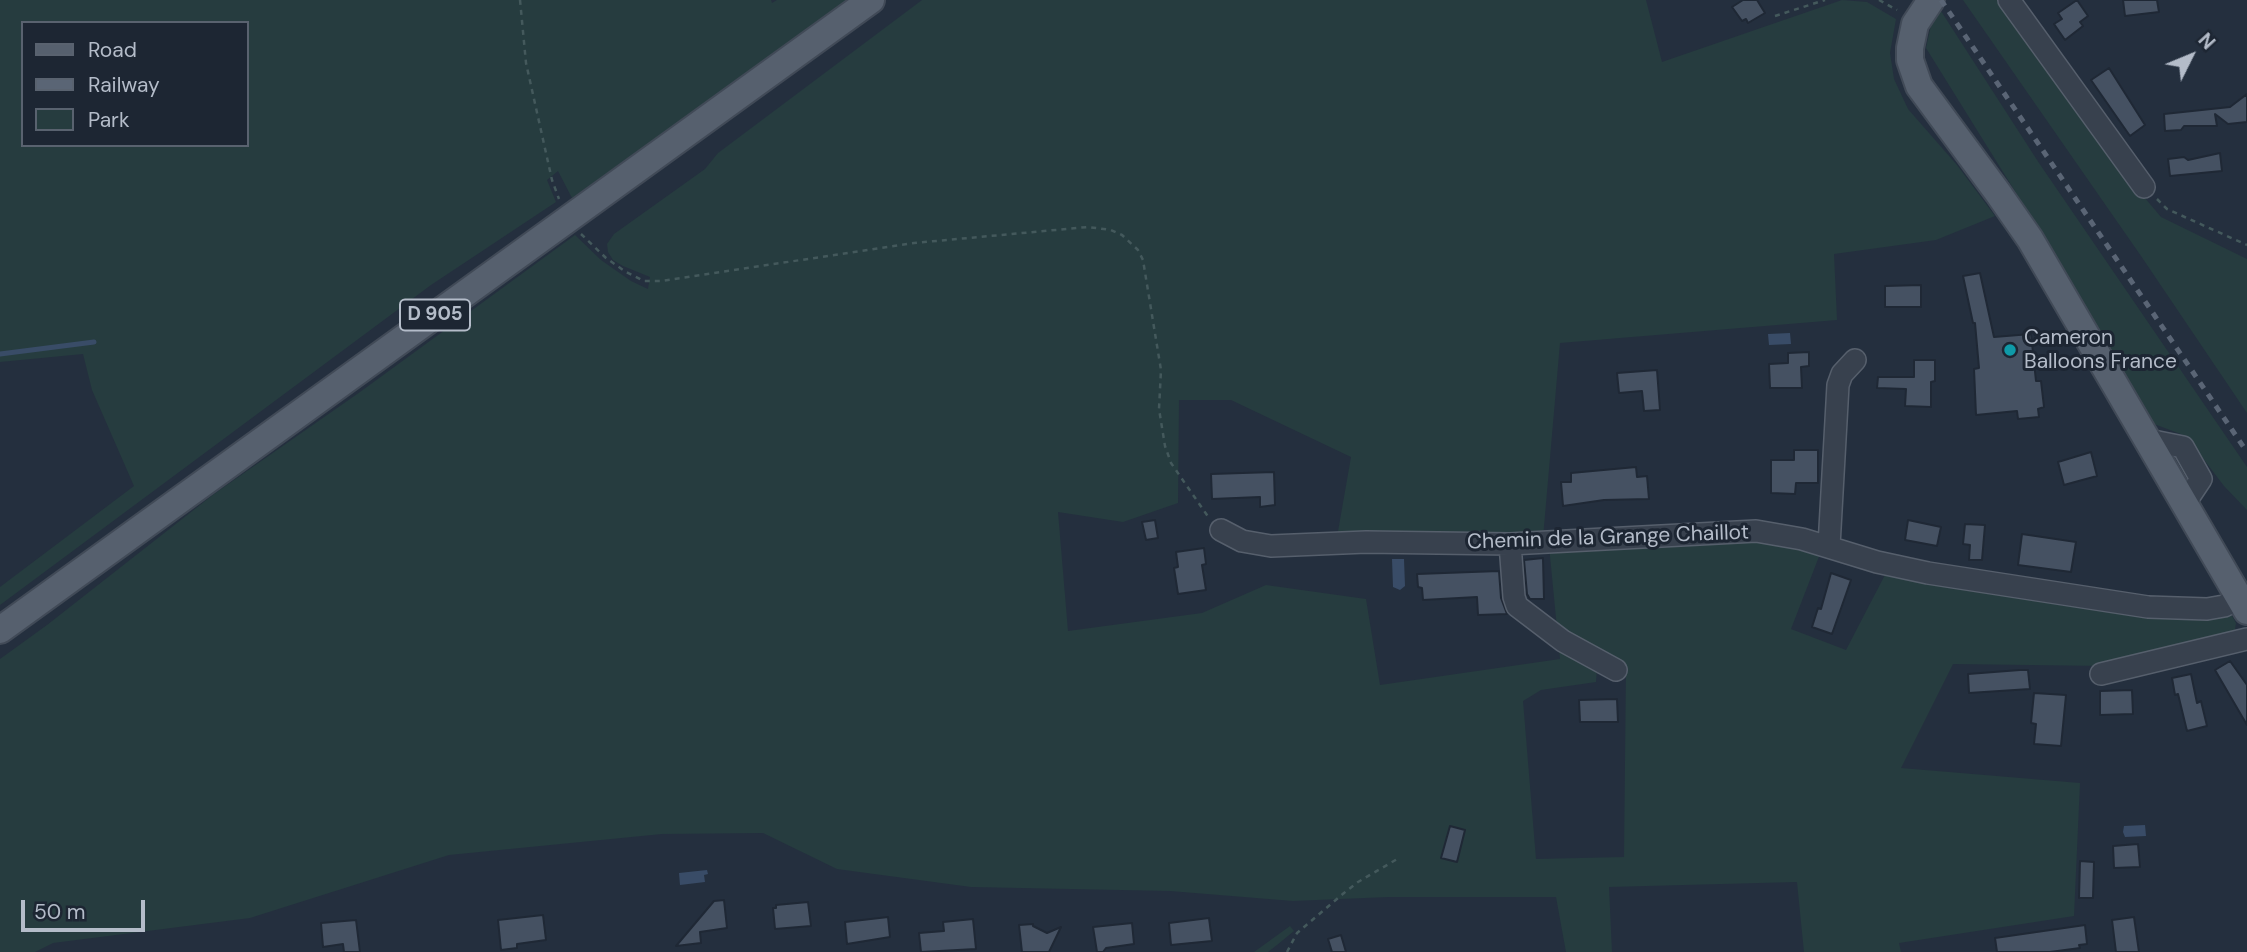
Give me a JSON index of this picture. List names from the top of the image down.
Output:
{
  "streets": {
    "main road": ["D 905"],
    "street": ["Chemin de la Grange Chaillot"]
  },
  "places": ["Cameron Balloons France"],
  "legend": ["Road", "Railway", "Park"],
  "scale_bar": "50 m",
  "north": "top right"
}
